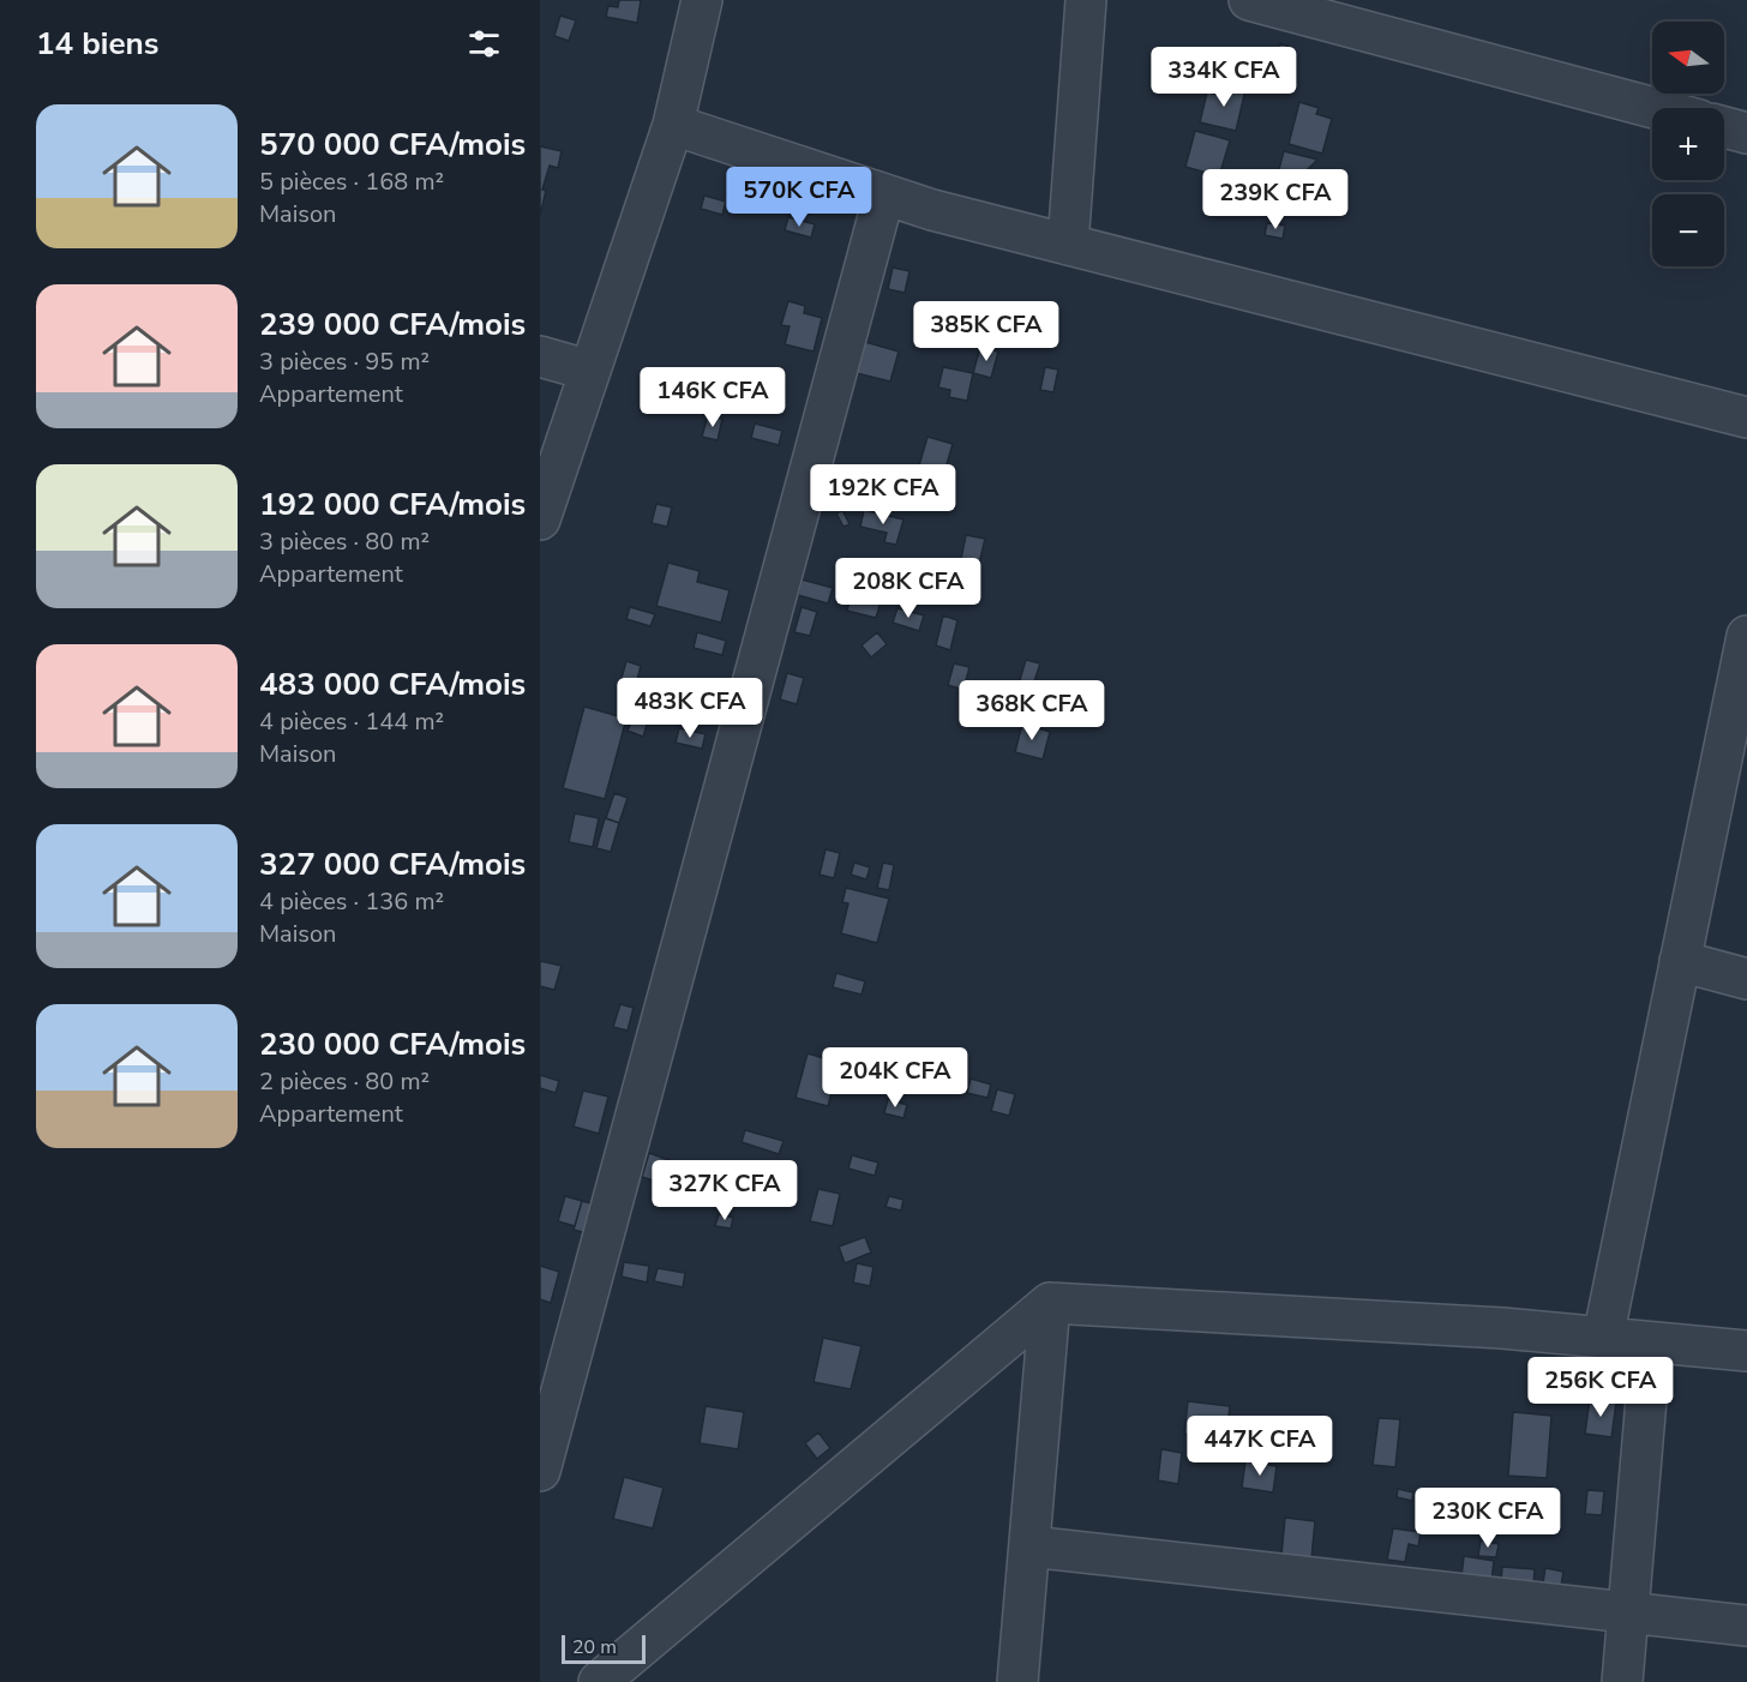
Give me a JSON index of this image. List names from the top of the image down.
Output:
{
  "scale_bar": "20 m",
  "north": "left",
  "page": {
    "heading": "14 biens",
    "map_buttons": ["+", "−"],
    "price": [
      "334K CFA",
      "570K CFA",
      "239K CFA",
      "385K CFA",
      "146K CFA",
      "192K CFA",
      "208K CFA",
      "483K CFA",
      "368K CFA",
      "204K CFA",
      "327K CFA",
      "256K CFA",
      "447K CFA",
      "230K CFA"
    ],
    "list": [
      {
        "name": "570 000 CFA/mois",
        "note": "5 pièces · 168 m² · Maison"
      },
      {
        "name": "239 000 CFA/mois",
        "note": "3 pièces · 95 m² · Appartement"
      },
      {
        "name": "192 000 CFA/mois",
        "note": "3 pièces · 80 m² · Appartement"
      },
      {
        "name": "483 000 CFA/mois",
        "note": "4 pièces · 144 m² · Maison"
      },
      {
        "name": "327 000 CFA/mois",
        "note": "4 pièces · 136 m² · Maison"
      },
      {
        "name": "230 000 CFA/mois",
        "note": "2 pièces · 80 m² · Appartement"
      }
    ],
    "scale": "20 m"
  }
}
